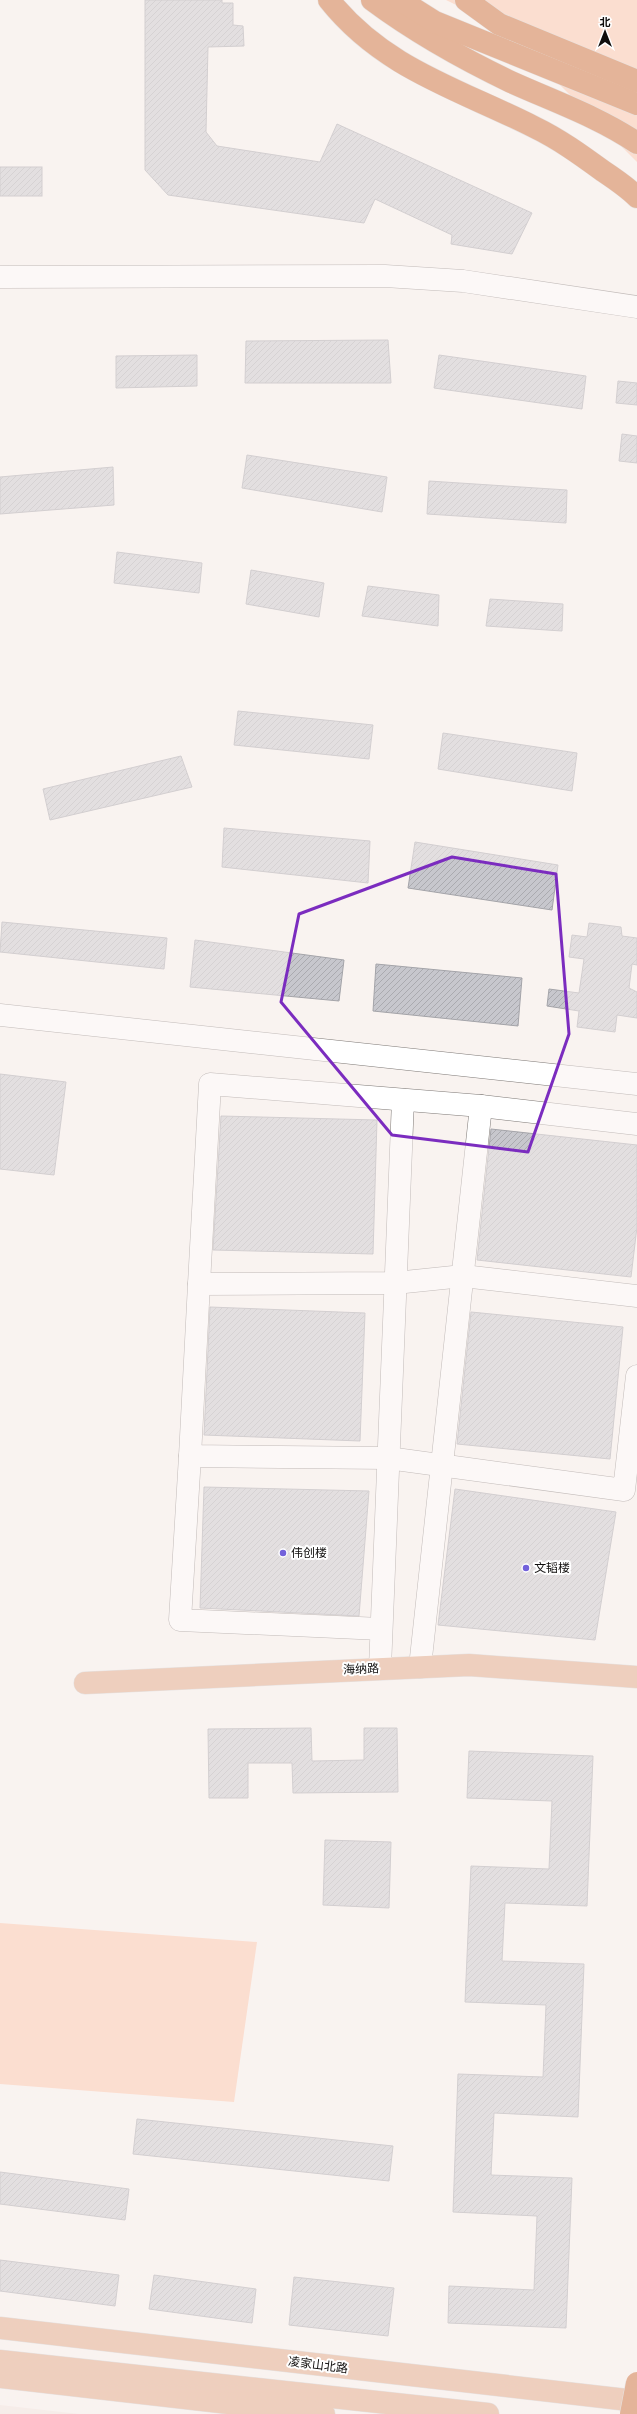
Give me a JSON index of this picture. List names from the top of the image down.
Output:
{
  "streets": {
    "main road": ["海纳路", "凌家山北路"]
  },
  "places": ["伟创楼", "文韬楼"],
  "north": "top"
}
